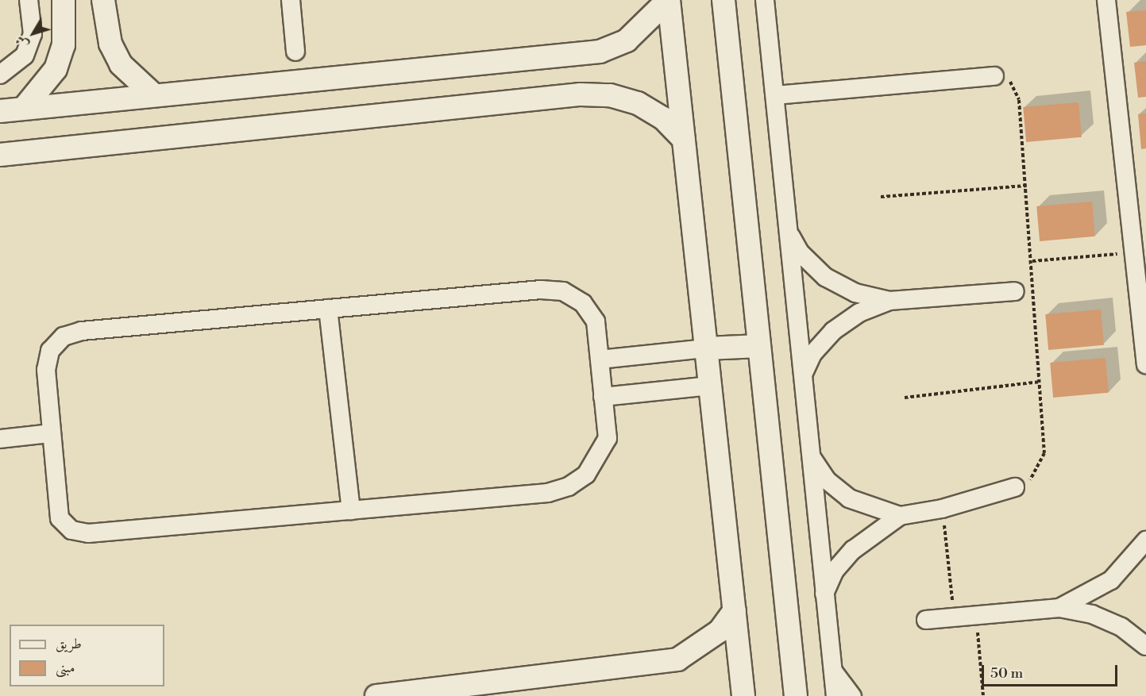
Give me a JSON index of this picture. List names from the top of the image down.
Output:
{
  "legend": ["طريق", "مبنى"],
  "scale_bar": "50 m",
  "north": "bottom left"
}
